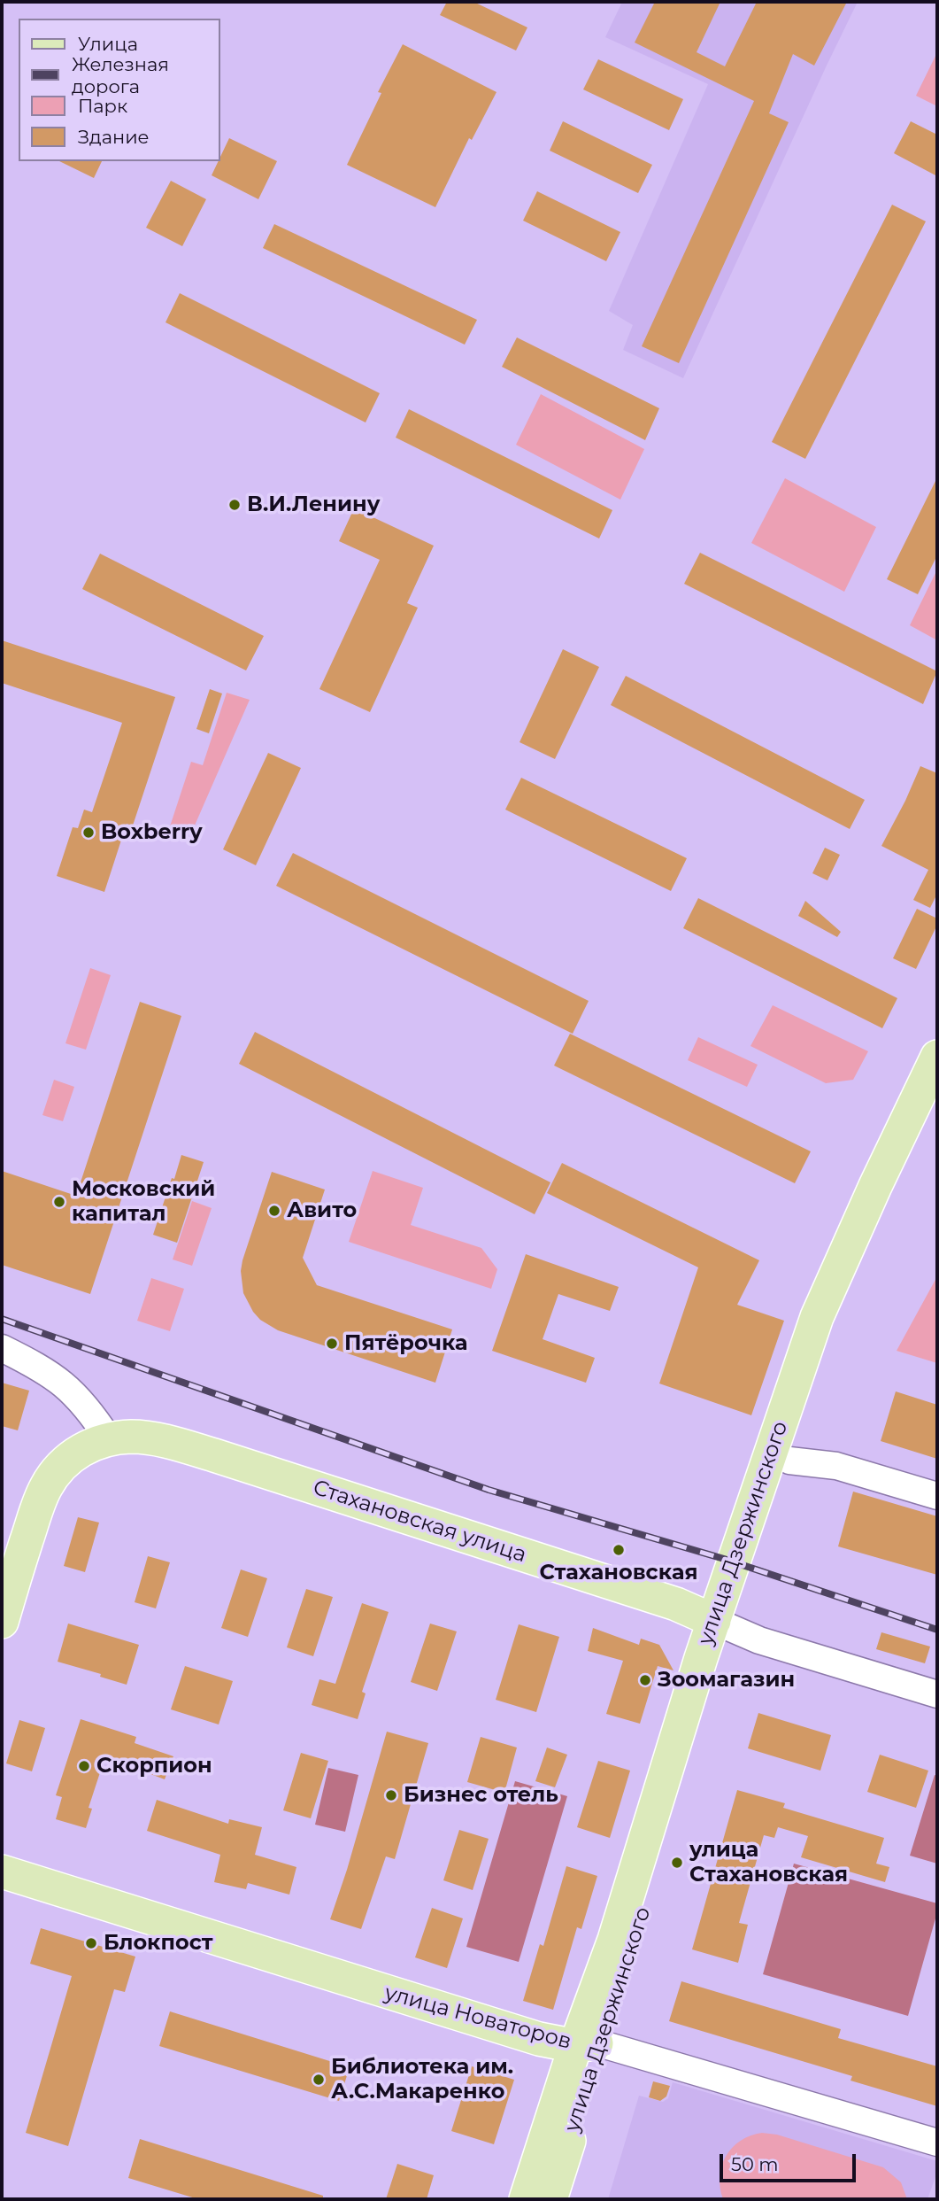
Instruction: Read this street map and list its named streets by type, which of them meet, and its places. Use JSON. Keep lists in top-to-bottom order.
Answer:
{
  "streets": {
    "main road": ["Стахановская улица", "улица Дзержинского", "улица Новаторов"]
  },
  "crossings": [
    ["Стахановская улица", "улица Дзержинского"],
    ["улица Дзержинского", "улица Новаторов"]
  ],
  "places": [
    "В.И.Ленину",
    "Boxberry",
    "Московский капитал",
    "Авито",
    "Пятёрочка",
    "Стахановская",
    "Зоомагазин",
    "Скорпион",
    "Бизнес отель",
    "улица Стахановская",
    "Блокпост",
    "Библиотека им. А.С.Макаренко"
  ],
  "legend": [
    "Улица",
    "Железная дорога",
    "Парк",
    "Здание"
  ],
  "scale_bar": "50 m"
}
